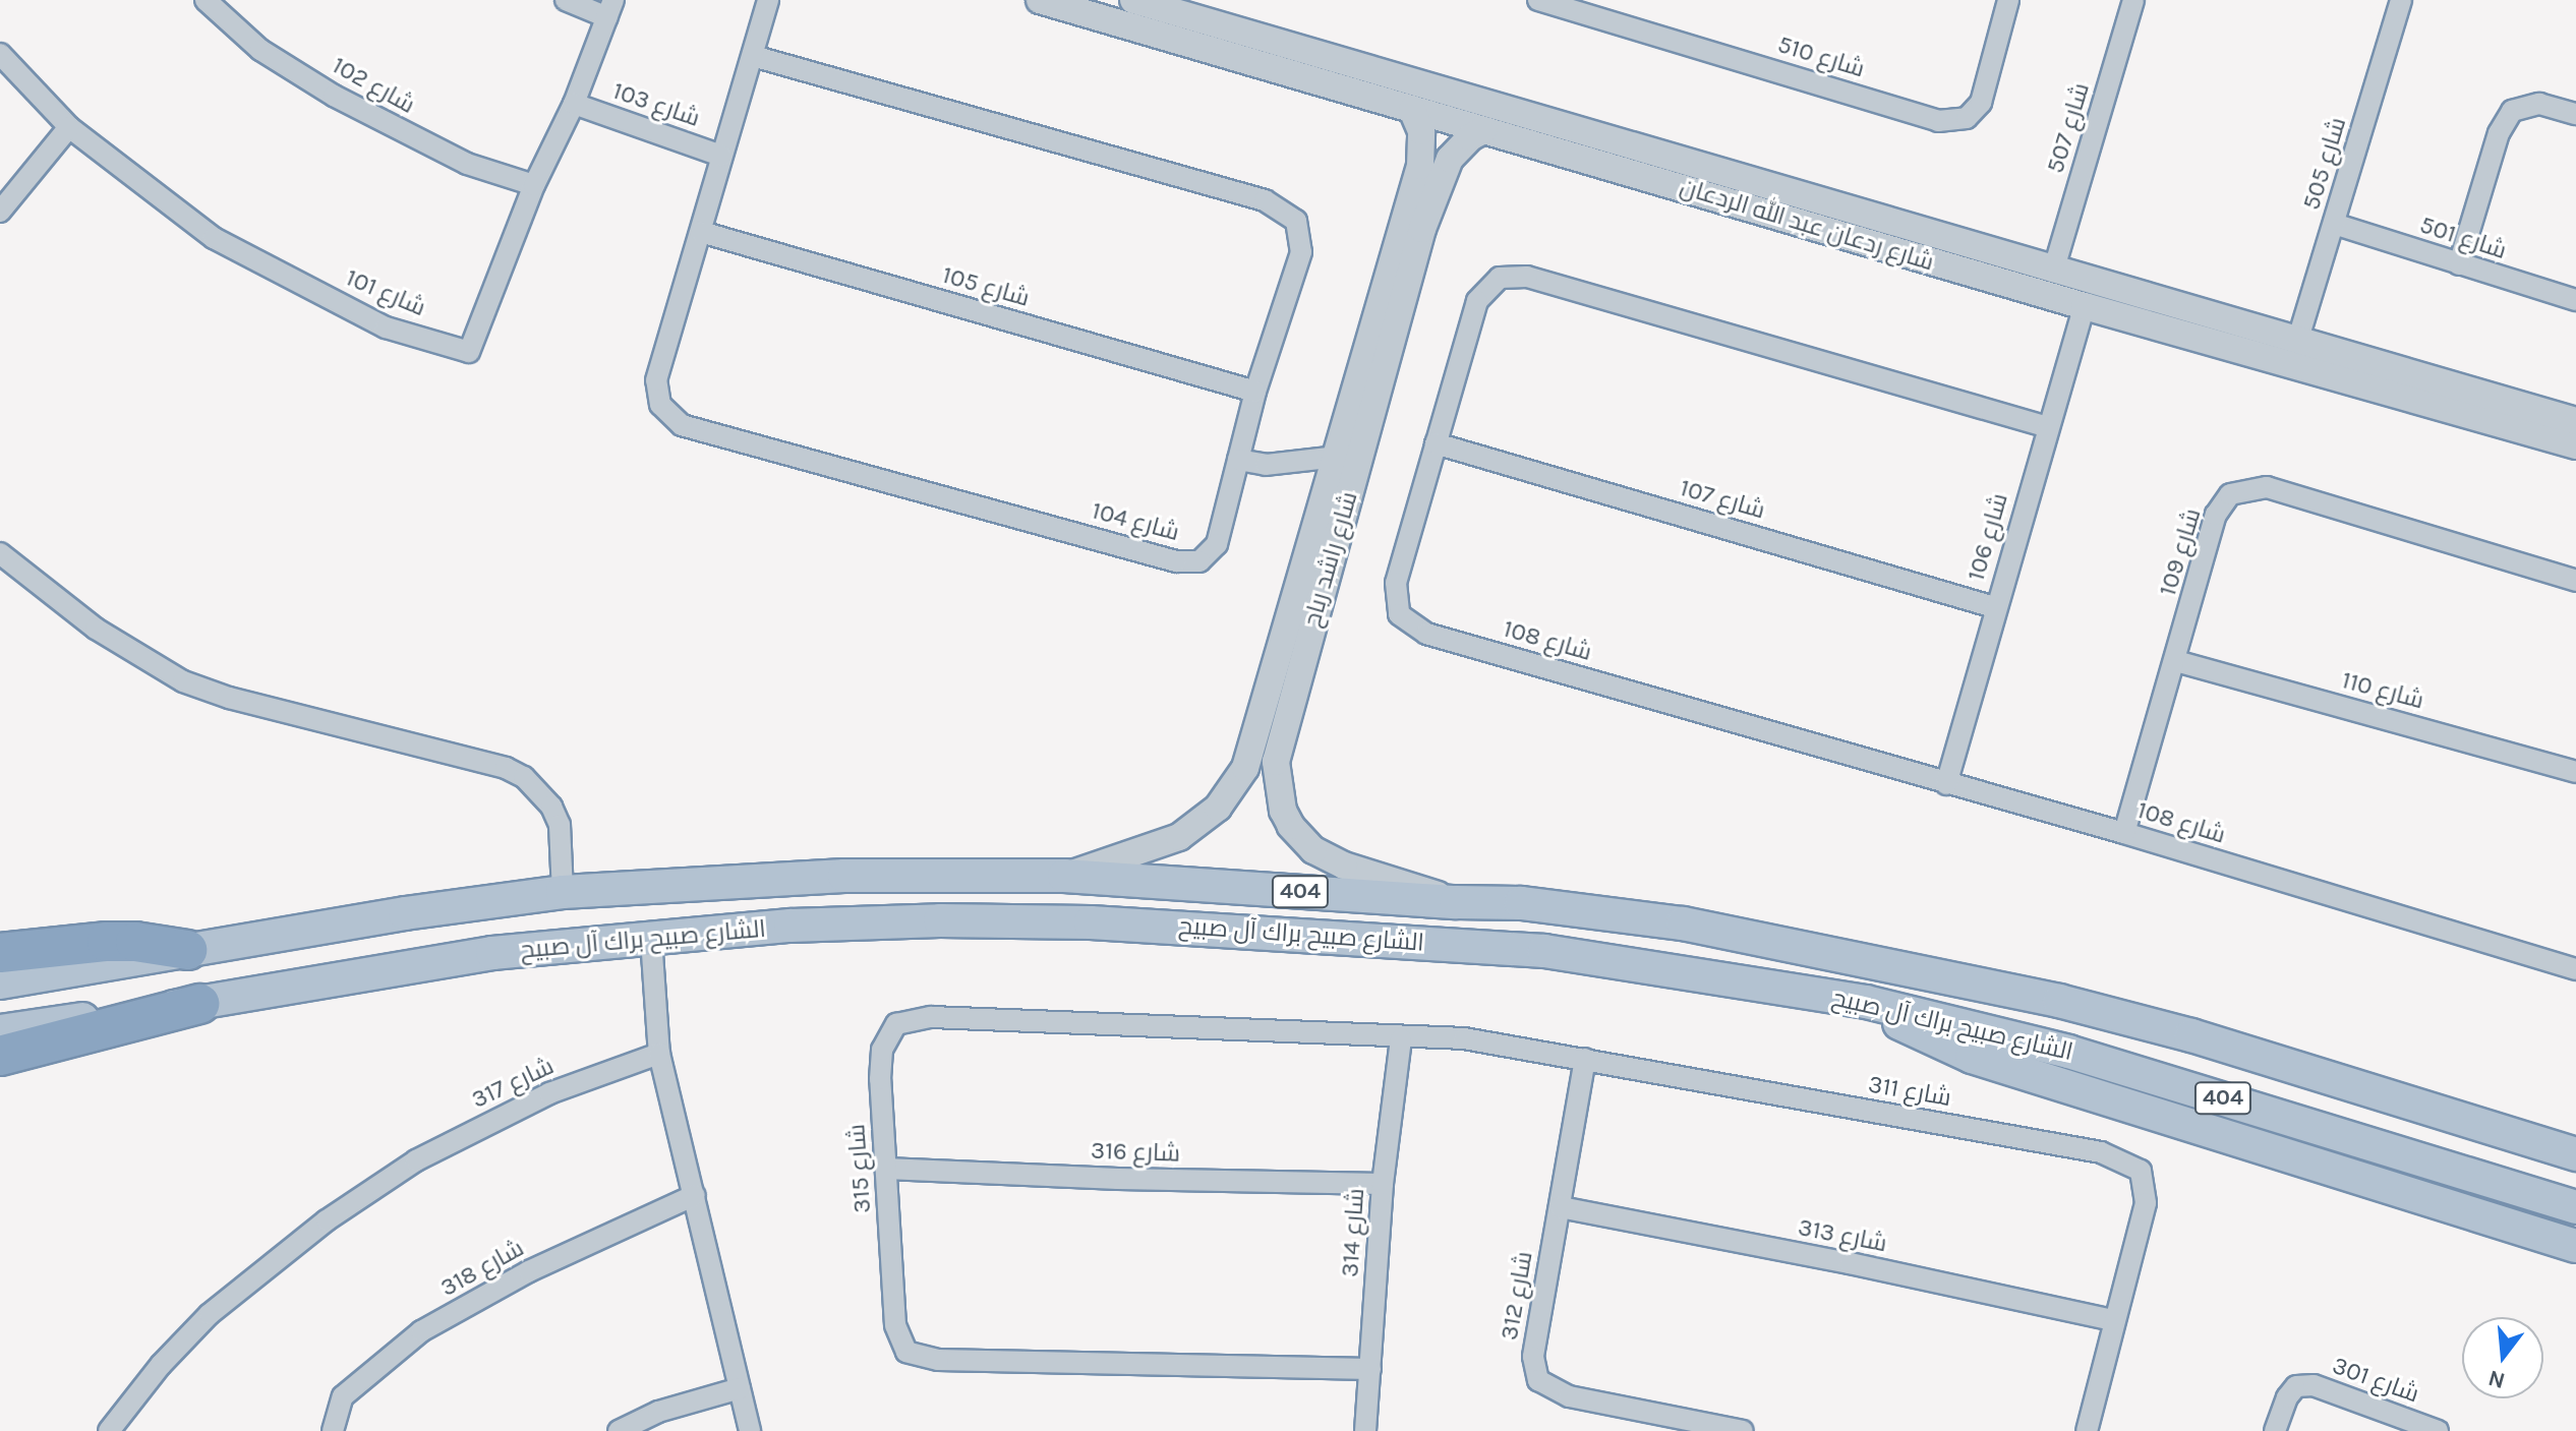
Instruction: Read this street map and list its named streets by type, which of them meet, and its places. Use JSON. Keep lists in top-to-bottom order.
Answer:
{
  "streets": {
    "main road": ["404", "الشارع صبيح براك آل صبيح"],
    "street": [
      "شارع 510",
      "شارع 102",
      "شارع 103",
      "شارع 507",
      "شارع 505",
      "شارع ردعان عبد الله الردعان",
      "شارع 501",
      "شارع 105",
      "شارع 101",
      "شارع 107",
      "شارع 104",
      "شارع 106",
      "شارع 109",
      "شارع راشد رباح",
      "شارع 108",
      "شارع 110",
      "شارع 317",
      "شارع 311",
      "شارع 316",
      "شارع 315",
      "شارع 314",
      "شارع 313",
      "شارع 318",
      "شارع 312",
      "شارع 301"
    ]
  },
  "crossings": [
    ["شارع 102", "شارع 101"],
    ["شارع 103", "شارع 101"],
    ["شارع 103", "شارع 104"],
    ["شارع 507", "شارع ردعان عبد الله الردعان"],
    ["شارع 505", "شارع ردعان عبد الله الردعان"],
    ["شارع 505", "شارع 501"],
    ["شارع ردعان عبد الله الردعان", "شارع 106"],
    ["شارع ردعان عبد الله الردعان", "شارع راشد رباح"],
    ["شارع 105", "شارع 104"],
    ["شارع 107", "شارع 106"],
    ["شارع 107", "شارع 108"],
    ["شارع 106", "شارع 108"],
    ["شارع 109", "شارع 108"],
    ["شارع 109", "شارع 110"],
    ["شارع راشد رباح", "الشارع صبيح براك آل صبيح"],
    ["شارع 311", "شارع 315"],
    ["شارع 311", "شارع 314"],
    ["شارع 311", "شارع 313"],
    ["شارع 311", "شارع 312"],
    ["شارع 316", "شارع 315"],
    ["شارع 316", "شارع 314"],
    ["شارع 315", "شارع 314"],
    ["شارع 313", "شارع 312"]
  ],
  "north": "bottom"
}
